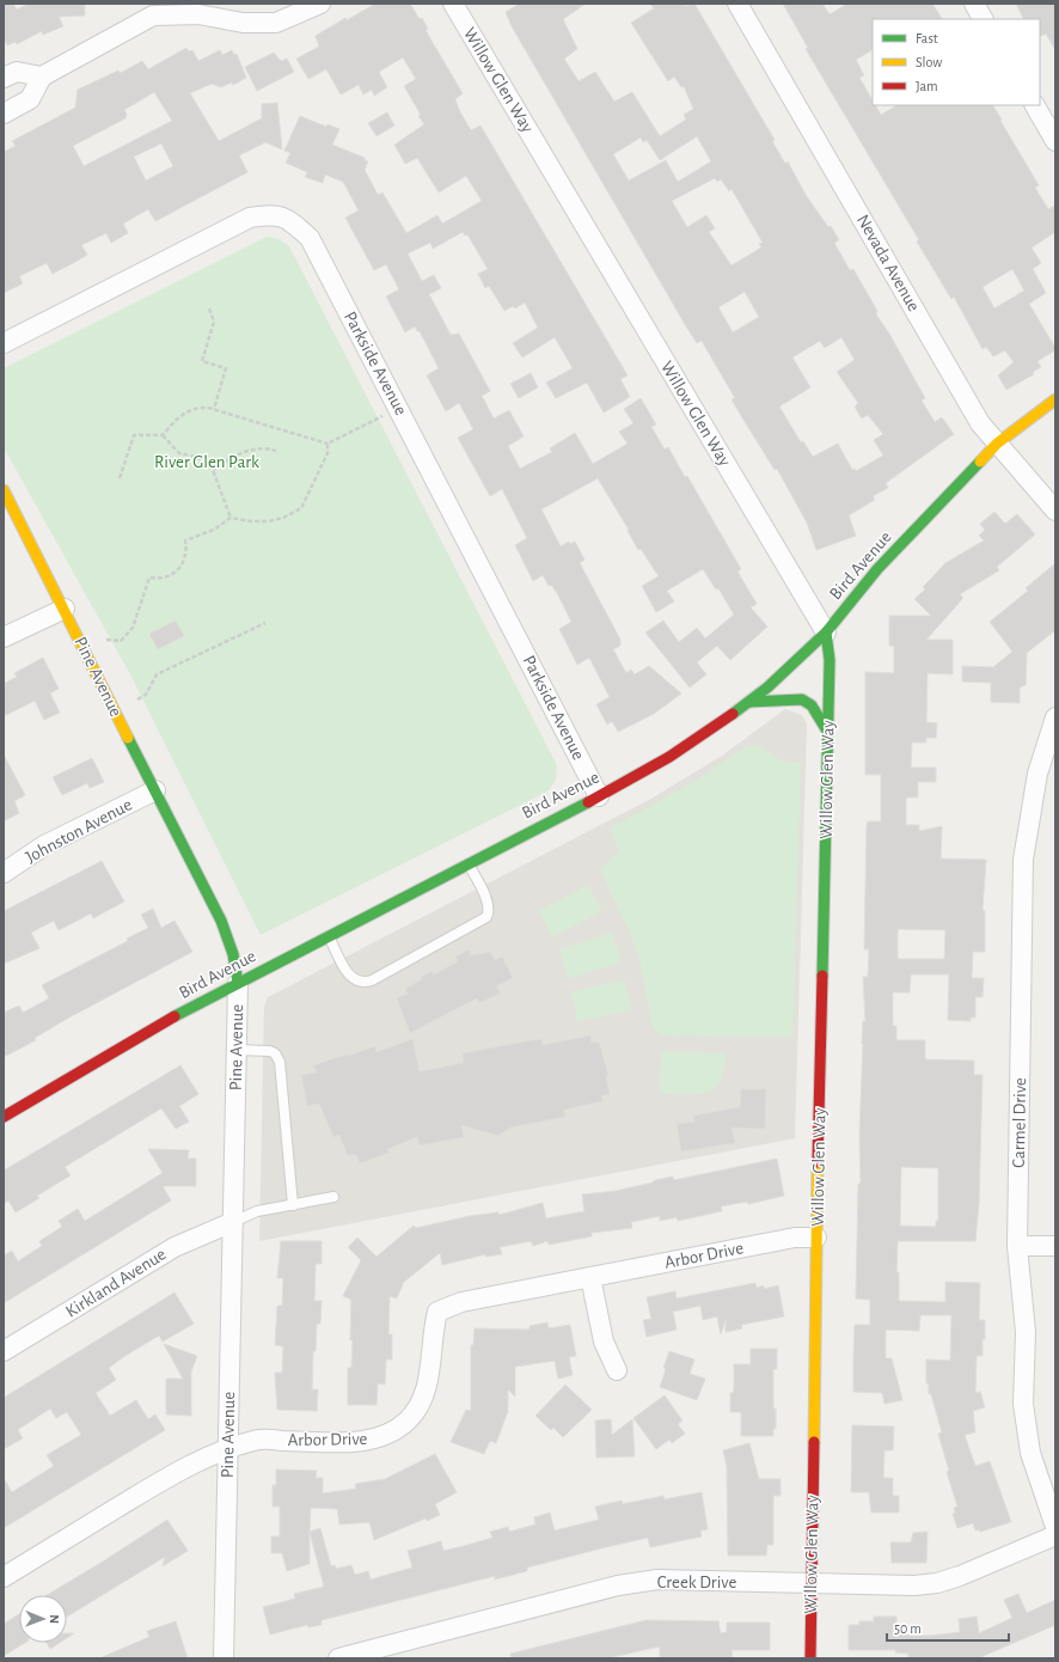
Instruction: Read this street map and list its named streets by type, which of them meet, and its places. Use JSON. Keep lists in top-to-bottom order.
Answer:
{
  "streets": {
    "street": [
      "Willow Glen Way",
      "Nevada Avenue",
      "Parkside Avenue",
      "Bird Avenue",
      "Pine Avenue",
      "Johnston Avenue",
      "Carmel Drive",
      "Arbor Drive",
      "Kirkland Avenue",
      "Creek Drive"
    ]
  },
  "crossings": [
    ["Willow Glen Way", "Bird Avenue"],
    ["Willow Glen Way", "Arbor Drive"],
    ["Willow Glen Way", "Creek Drive"],
    ["Nevada Avenue", "Bird Avenue"],
    ["Parkside Avenue", "Bird Avenue"],
    ["Bird Avenue", "Pine Avenue"],
    ["Pine Avenue", "Johnston Avenue"],
    ["Pine Avenue", "Arbor Drive"],
    ["Pine Avenue", "Kirkland Avenue"]
  ],
  "parks": ["River Glen Park"],
  "legend": ["Fast", "Slow", "Jam"],
  "scale_bar": "50 m",
  "north": "right"
}
